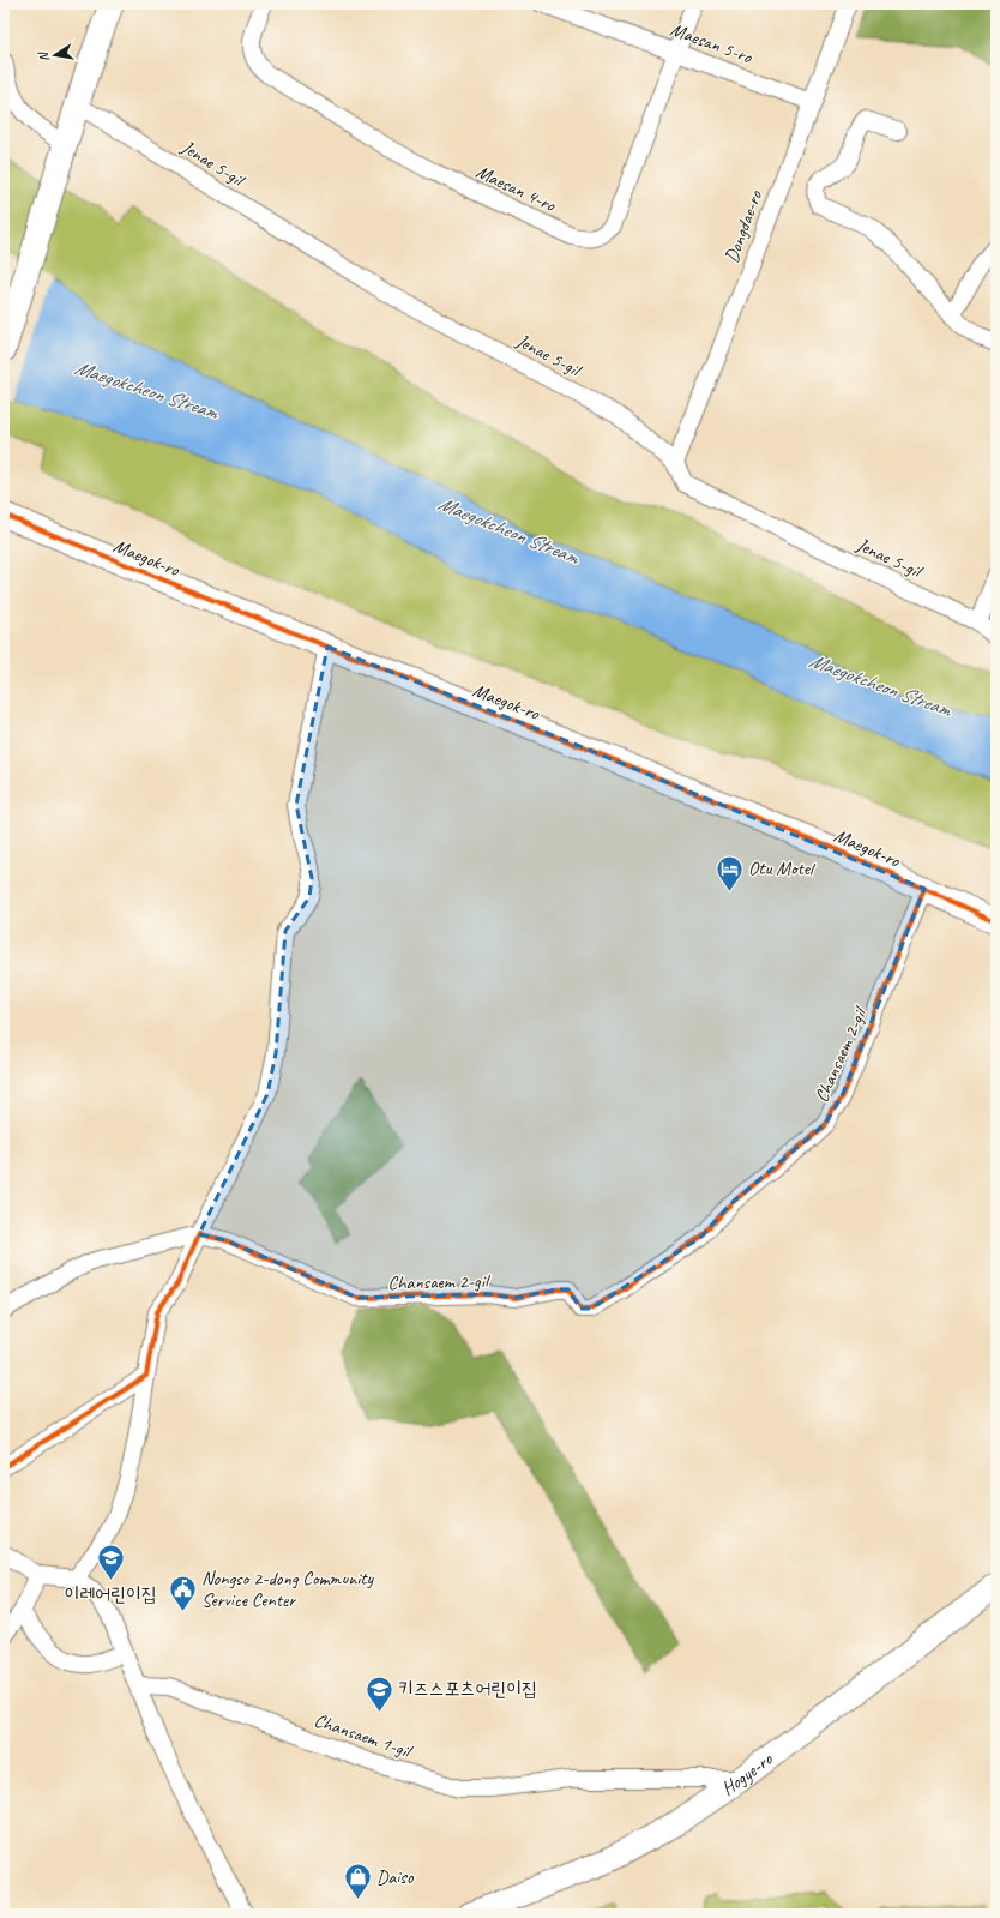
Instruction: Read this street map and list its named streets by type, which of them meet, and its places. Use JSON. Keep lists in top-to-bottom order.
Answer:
{
  "streets": {
    "street": [
      "Maesan 5-ro",
      "Jenae 5-gil",
      "Maesan 4-ro",
      "Dongdae-ro",
      "Maegok-ro",
      "Chansaem 2-gil",
      "Chansaem 1-gil",
      "Hogye-ro"
    ]
  },
  "crossings": [
    ["Maesan 5-ro", "Maesan 4-ro"],
    ["Maesan 5-ro", "Dongdae-ro"],
    ["Jenae 5-gil", "Dongdae-ro"],
    ["Maegok-ro", "Chansaem 2-gil"],
    ["Chansaem 1-gil", "Hogye-ro"]
  ],
  "water": ["Maegokcheon Stream"],
  "places": {
    "hotel": ["Otu Motel"],
    "school or university": ["이레어린이집", "키즈스포츠어린이집"],
    "public building": ["Nongso 2-dong Community Service Center"],
    "shop": ["Daiso"]
  },
  "north": "left"
}
